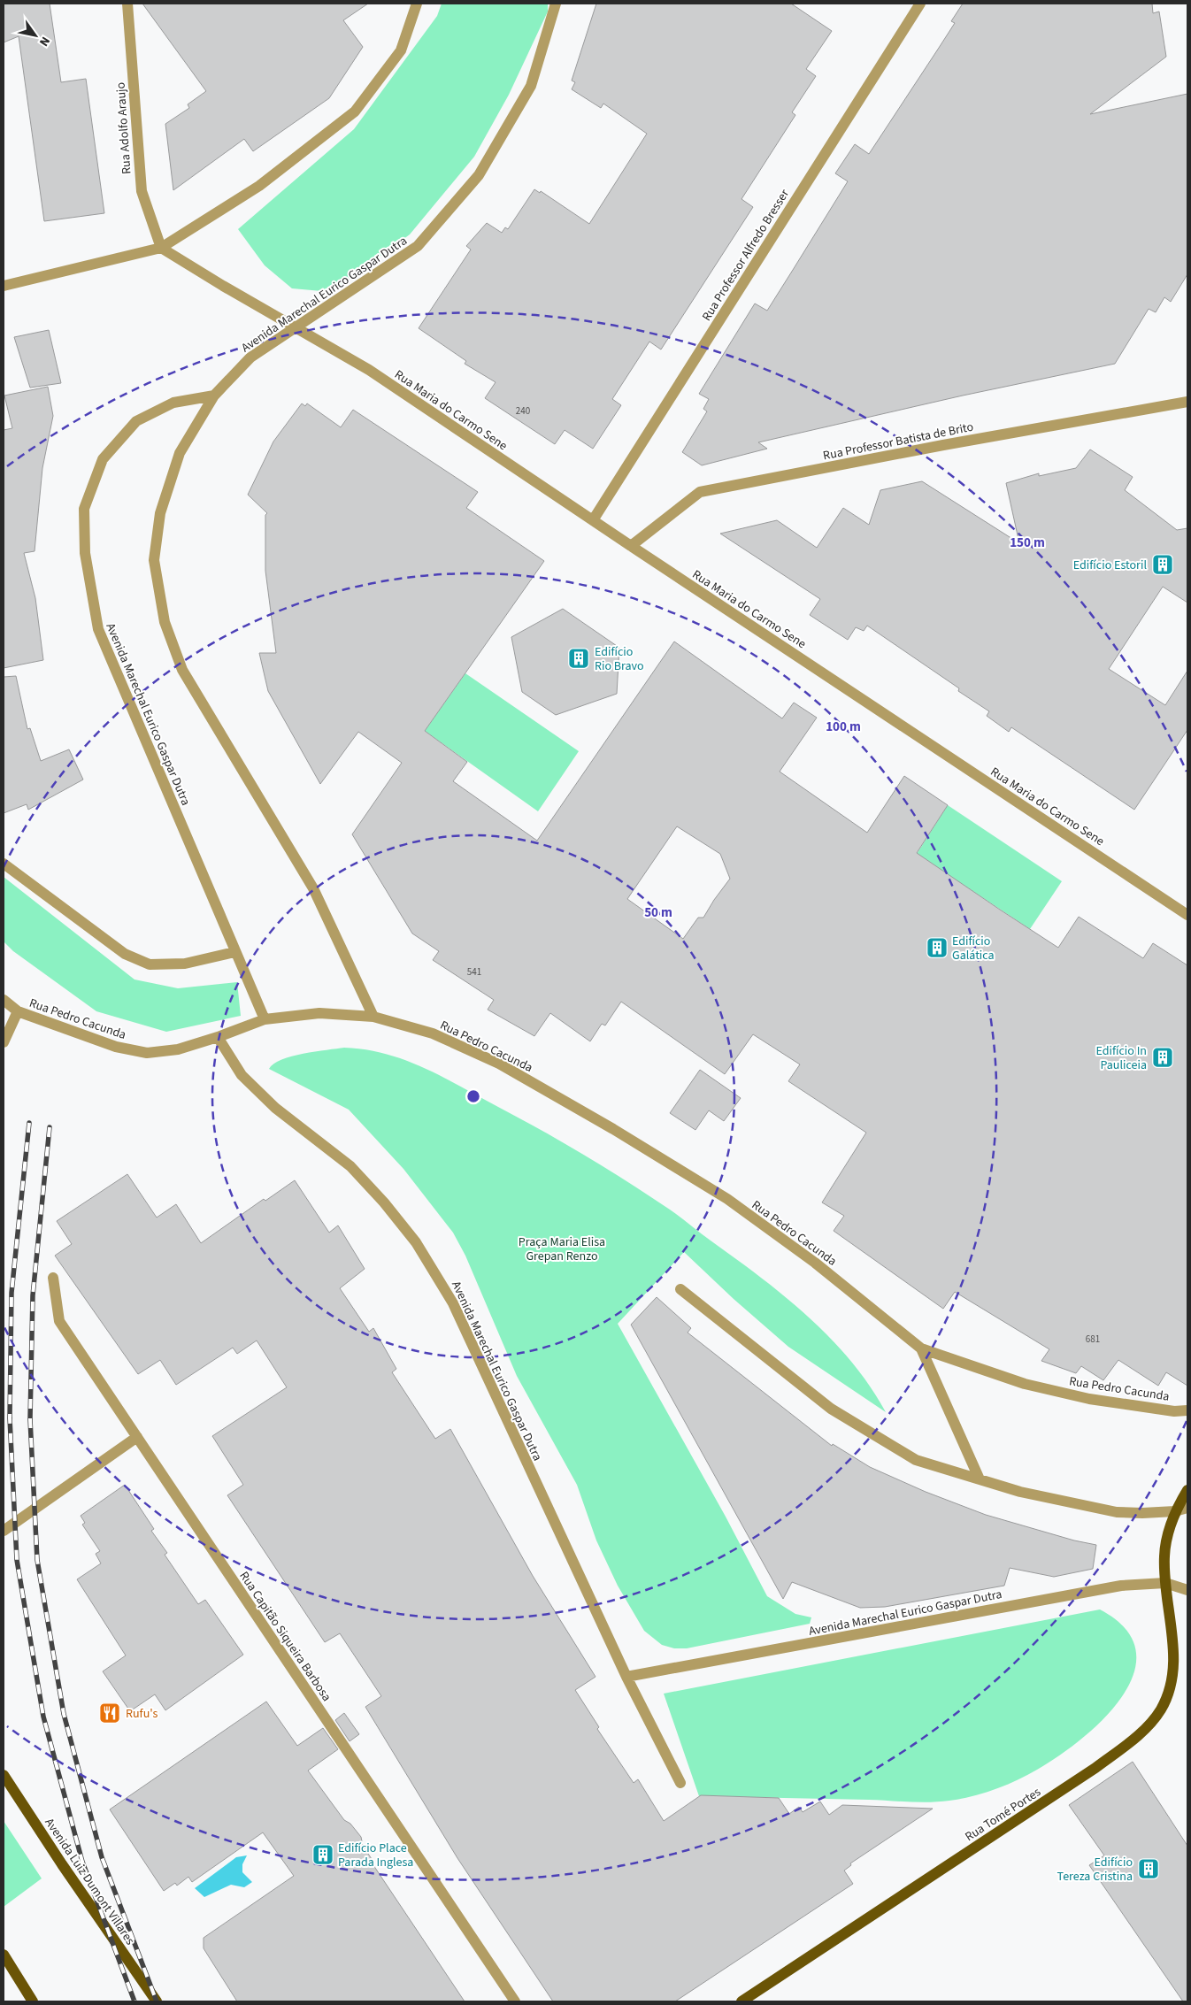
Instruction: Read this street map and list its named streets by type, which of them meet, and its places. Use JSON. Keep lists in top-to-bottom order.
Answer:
{
  "streets": {
    "main road": ["Rua Tomé Portes", "Avenida Luiz Dumont Villares"],
    "street": [
      "Rua Adolfo Araujo",
      "Rua Professor Alfredo Bresser",
      "Avenida Marechal Eurico Gaspar Dutra",
      "Rua Maria do Carmo Sene",
      "Rua Professor Batista de Brito",
      "Rua Pedro Cacunda",
      "Rua Capitão Siqueira Barbosa"
    ]
  },
  "crossings": [
    ["Rua Adolfo Araujo", "Rua Maria do Carmo Sene"],
    ["Rua Professor Alfredo Bresser", "Rua Maria do Carmo Sene"],
    ["Avenida Marechal Eurico Gaspar Dutra", "Rua Maria do Carmo Sene"],
    ["Avenida Marechal Eurico Gaspar Dutra", "Rua Pedro Cacunda"],
    ["Avenida Marechal Eurico Gaspar Dutra", "Rua Tomé Portes"],
    ["Rua Maria do Carmo Sene", "Rua Professor Batista de Brito"]
  ],
  "parks": ["Praça Maria Elisa Grepan Renzo"],
  "places": {
    "building": [
      "Edifício Estoril",
      "Edifício Rio Bravo",
      "Edifício Galática",
      "Edifício In Pauliceia",
      "Edifício Place Parada Inglesa",
      "Edifício Tereza Cristina"
    ],
    "restaurant": ["Rufu's"]
  },
  "house_numbers": ["240", "541", "681"],
  "north": "bottom right",
  "rings": ["150 m", "100 m", "50 m"]
}
